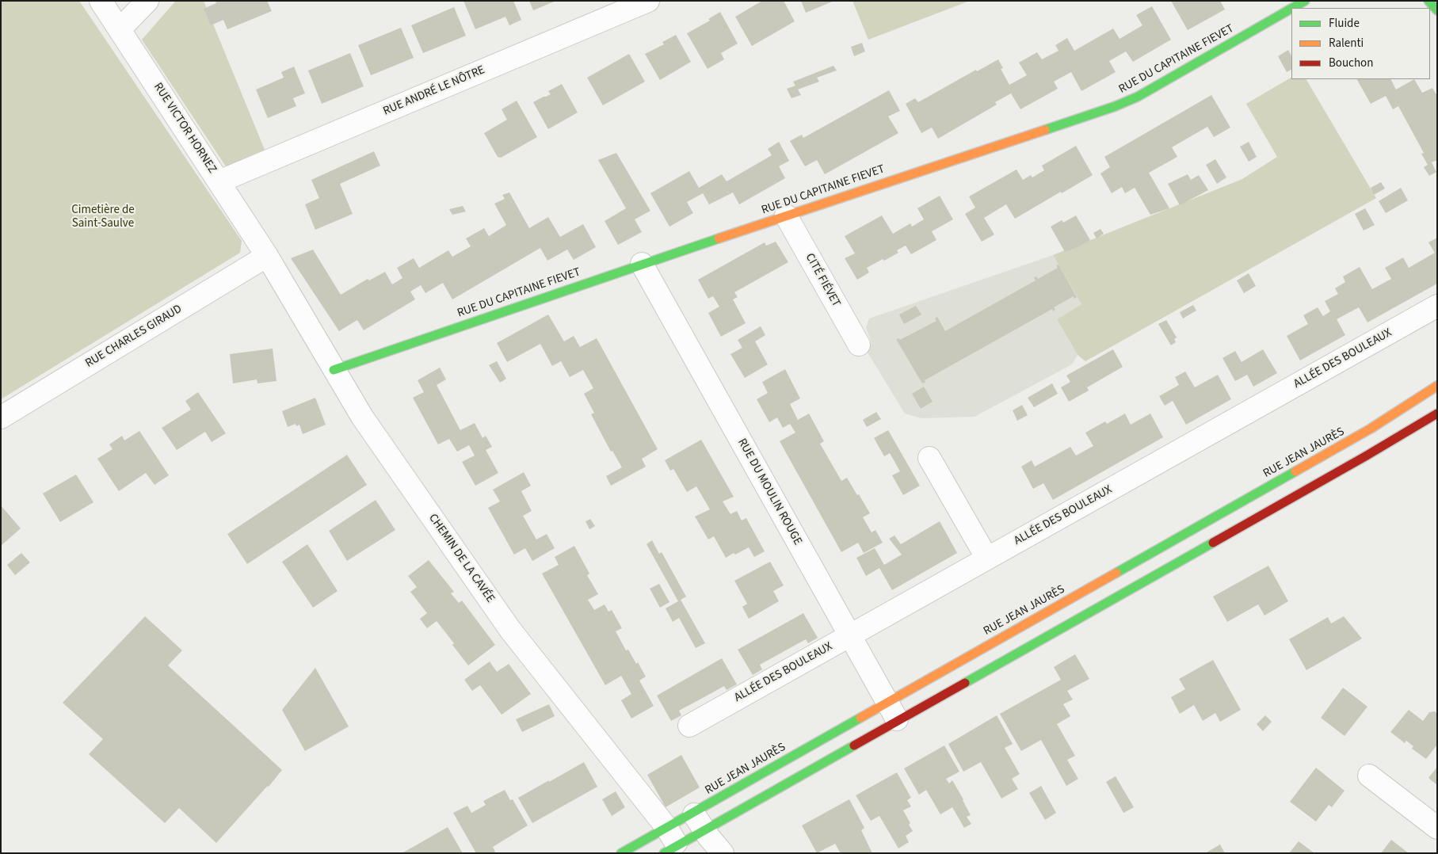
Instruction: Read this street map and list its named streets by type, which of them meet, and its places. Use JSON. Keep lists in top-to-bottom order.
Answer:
{
  "streets": {
    "main road": ["RUE DU CAPITAINE FIEVET", "RUE JEAN JAURÈS"],
    "street": [
      "RUE ANDRÉ LE NÔTRE",
      "RUE VICTOR HORNEZ",
      "CITÉ FIÉVET",
      "RUE CHARLES GIRAUD",
      "ALLÉE DES BOULEAUX",
      "RUE DU MOULIN ROUGE",
      "CHEMIN DE LA CAVÉE"
    ]
  },
  "crossings": [
    ["RUE DU CAPITAINE FIEVET", "CITÉ FIÉVET"],
    ["RUE DU CAPITAINE FIEVET", "RUE DU MOULIN ROUGE"],
    ["RUE DU CAPITAINE FIEVET", "CHEMIN DE LA CAVÉE"],
    ["RUE ANDRÉ LE NÔTRE", "RUE VICTOR HORNEZ"],
    ["RUE VICTOR HORNEZ", "RUE CHARLES GIRAUD"],
    ["RUE VICTOR HORNEZ", "CHEMIN DE LA CAVÉE"],
    ["RUE CHARLES GIRAUD", "CHEMIN DE LA CAVÉE"],
    ["ALLÉE DES BOULEAUX", "RUE DU MOULIN ROUGE"],
    ["RUE JEAN JAURÈS", "RUE DU MOULIN ROUGE"],
    ["RUE JEAN JAURÈS", "CHEMIN DE LA CAVÉE"]
  ],
  "parks": ["Cimetière de Saint-Saulve"],
  "legend": ["Fluide", "Ralenti", "Bouchon"]
}
